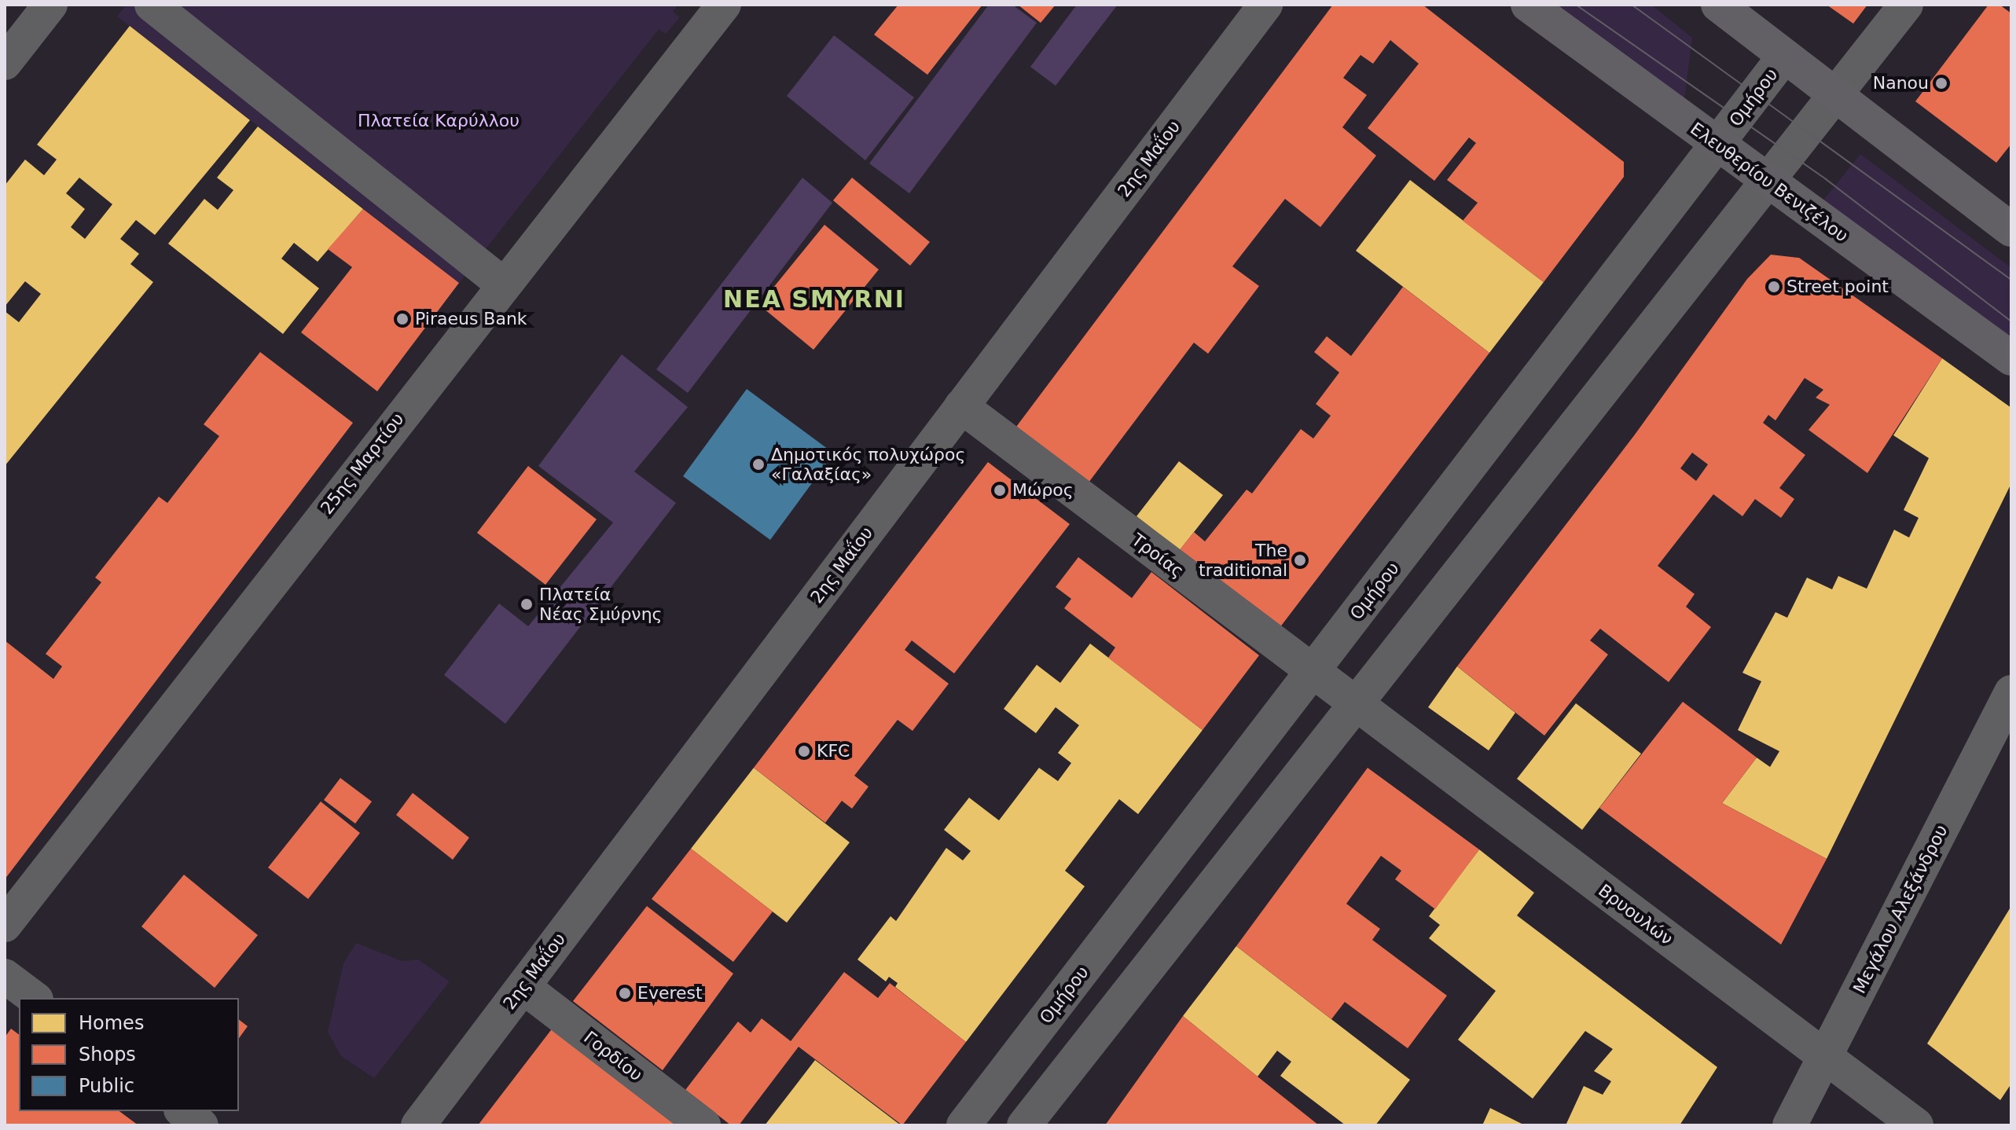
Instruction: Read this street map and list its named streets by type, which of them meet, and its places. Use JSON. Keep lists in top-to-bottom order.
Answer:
{
  "streets": {
    "main road": ["Ελευθερίου Βενιζέλου"],
    "street": [
      "Ομήρου",
      "2ης Μαΐου",
      "25ης Μαρτίου",
      "Τροίας",
      "Μεγάλου Αλεξάνδρου",
      "Βρυουλών",
      "Γορδίου"
    ]
  },
  "crossings": [
    ["Ομήρου", "Ελευθερίου Βενιζέλου"],
    ["Ομήρου", "Τροίας"],
    ["2ης Μαΐου", "Τροίας"],
    ["2ης Μαΐου", "Γορδίου"],
    ["Τροίας", "Βρυουλών"],
    ["Μεγάλου Αλεξάνδρου", "Βρυουλών"]
  ],
  "districts": ["NEA SMYRNI"],
  "parks": ["Πλατεία Καρύλλου"],
  "places": [
    "Nanou",
    "Street point",
    "Piraeus Bank",
    "Δημοτικός πολυχώρος «Γαλαξίας»",
    "Μώρος",
    "The traditional",
    "Πλατεία Νέας Σμύρνης",
    "KFC",
    "Everest"
  ],
  "legend": ["Homes", "Shops", "Public"]
}
